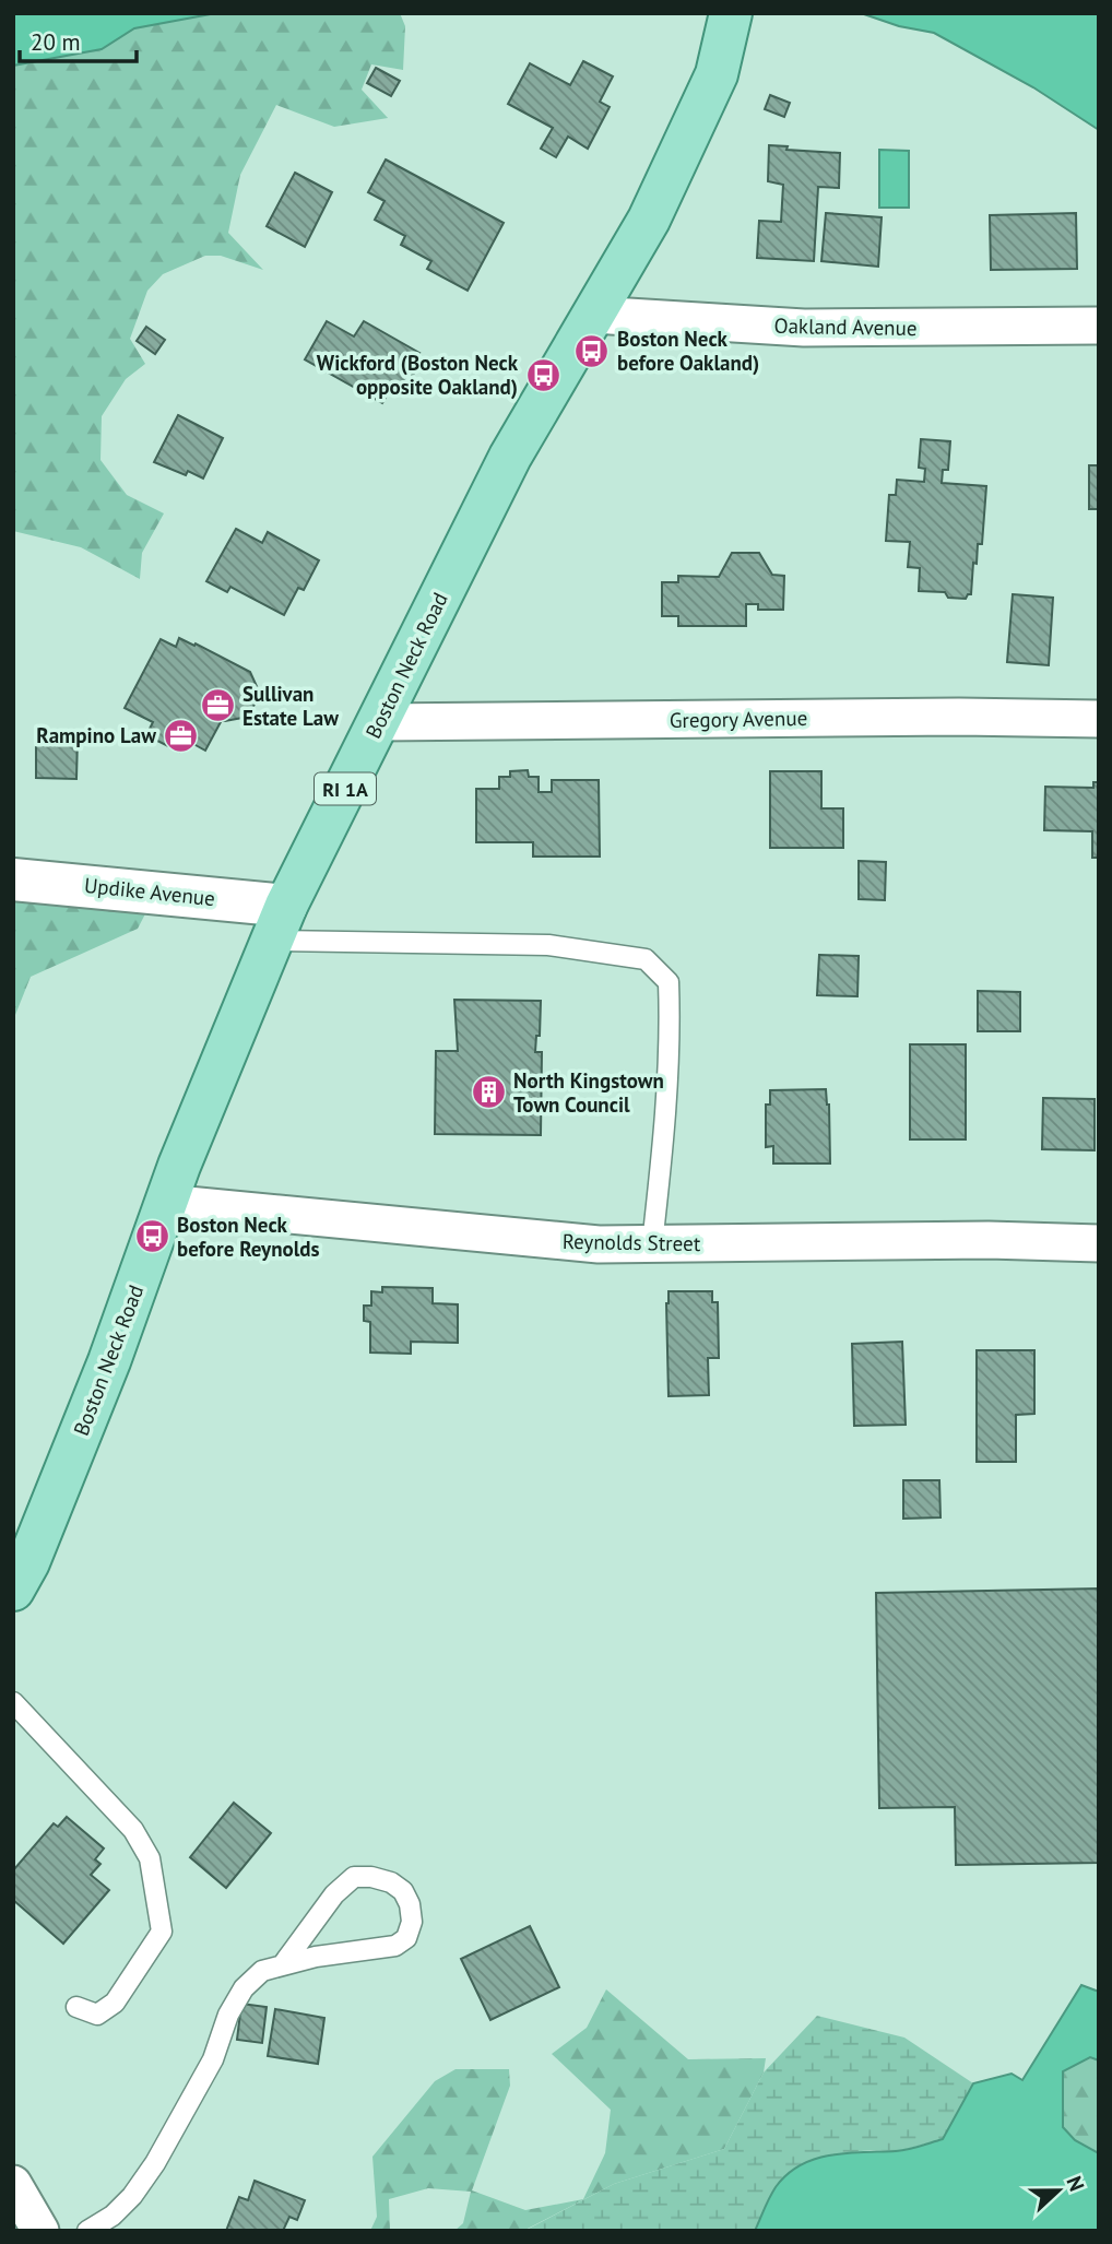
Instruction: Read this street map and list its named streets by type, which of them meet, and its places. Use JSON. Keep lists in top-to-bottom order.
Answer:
{
  "streets": {
    "main road": ["Boston Neck Road", "RI 1A"],
    "street": [
      "Oakland Avenue",
      "Gregory Avenue",
      "Updike Avenue",
      "Reynolds Street"
    ]
  },
  "crossings": [
    ["Oakland Avenue", "Boston Neck Road"],
    ["Boston Neck Road", "Gregory Avenue"],
    ["Boston Neck Road", "Updike Avenue"],
    ["Boston Neck Road", "Reynolds Street"]
  ],
  "places": {
    "bus stop": ["Boston Neck before Oakland)", "Wickford (Boston Neck opposite Oakland)", "Boston Neck before Reynolds"],
    "office": ["Sullivan Estate Law", "Rampino Law"],
    "building": ["North Kingstown Town Council"]
  },
  "scale_bar": "20 m",
  "north": "right"
}
